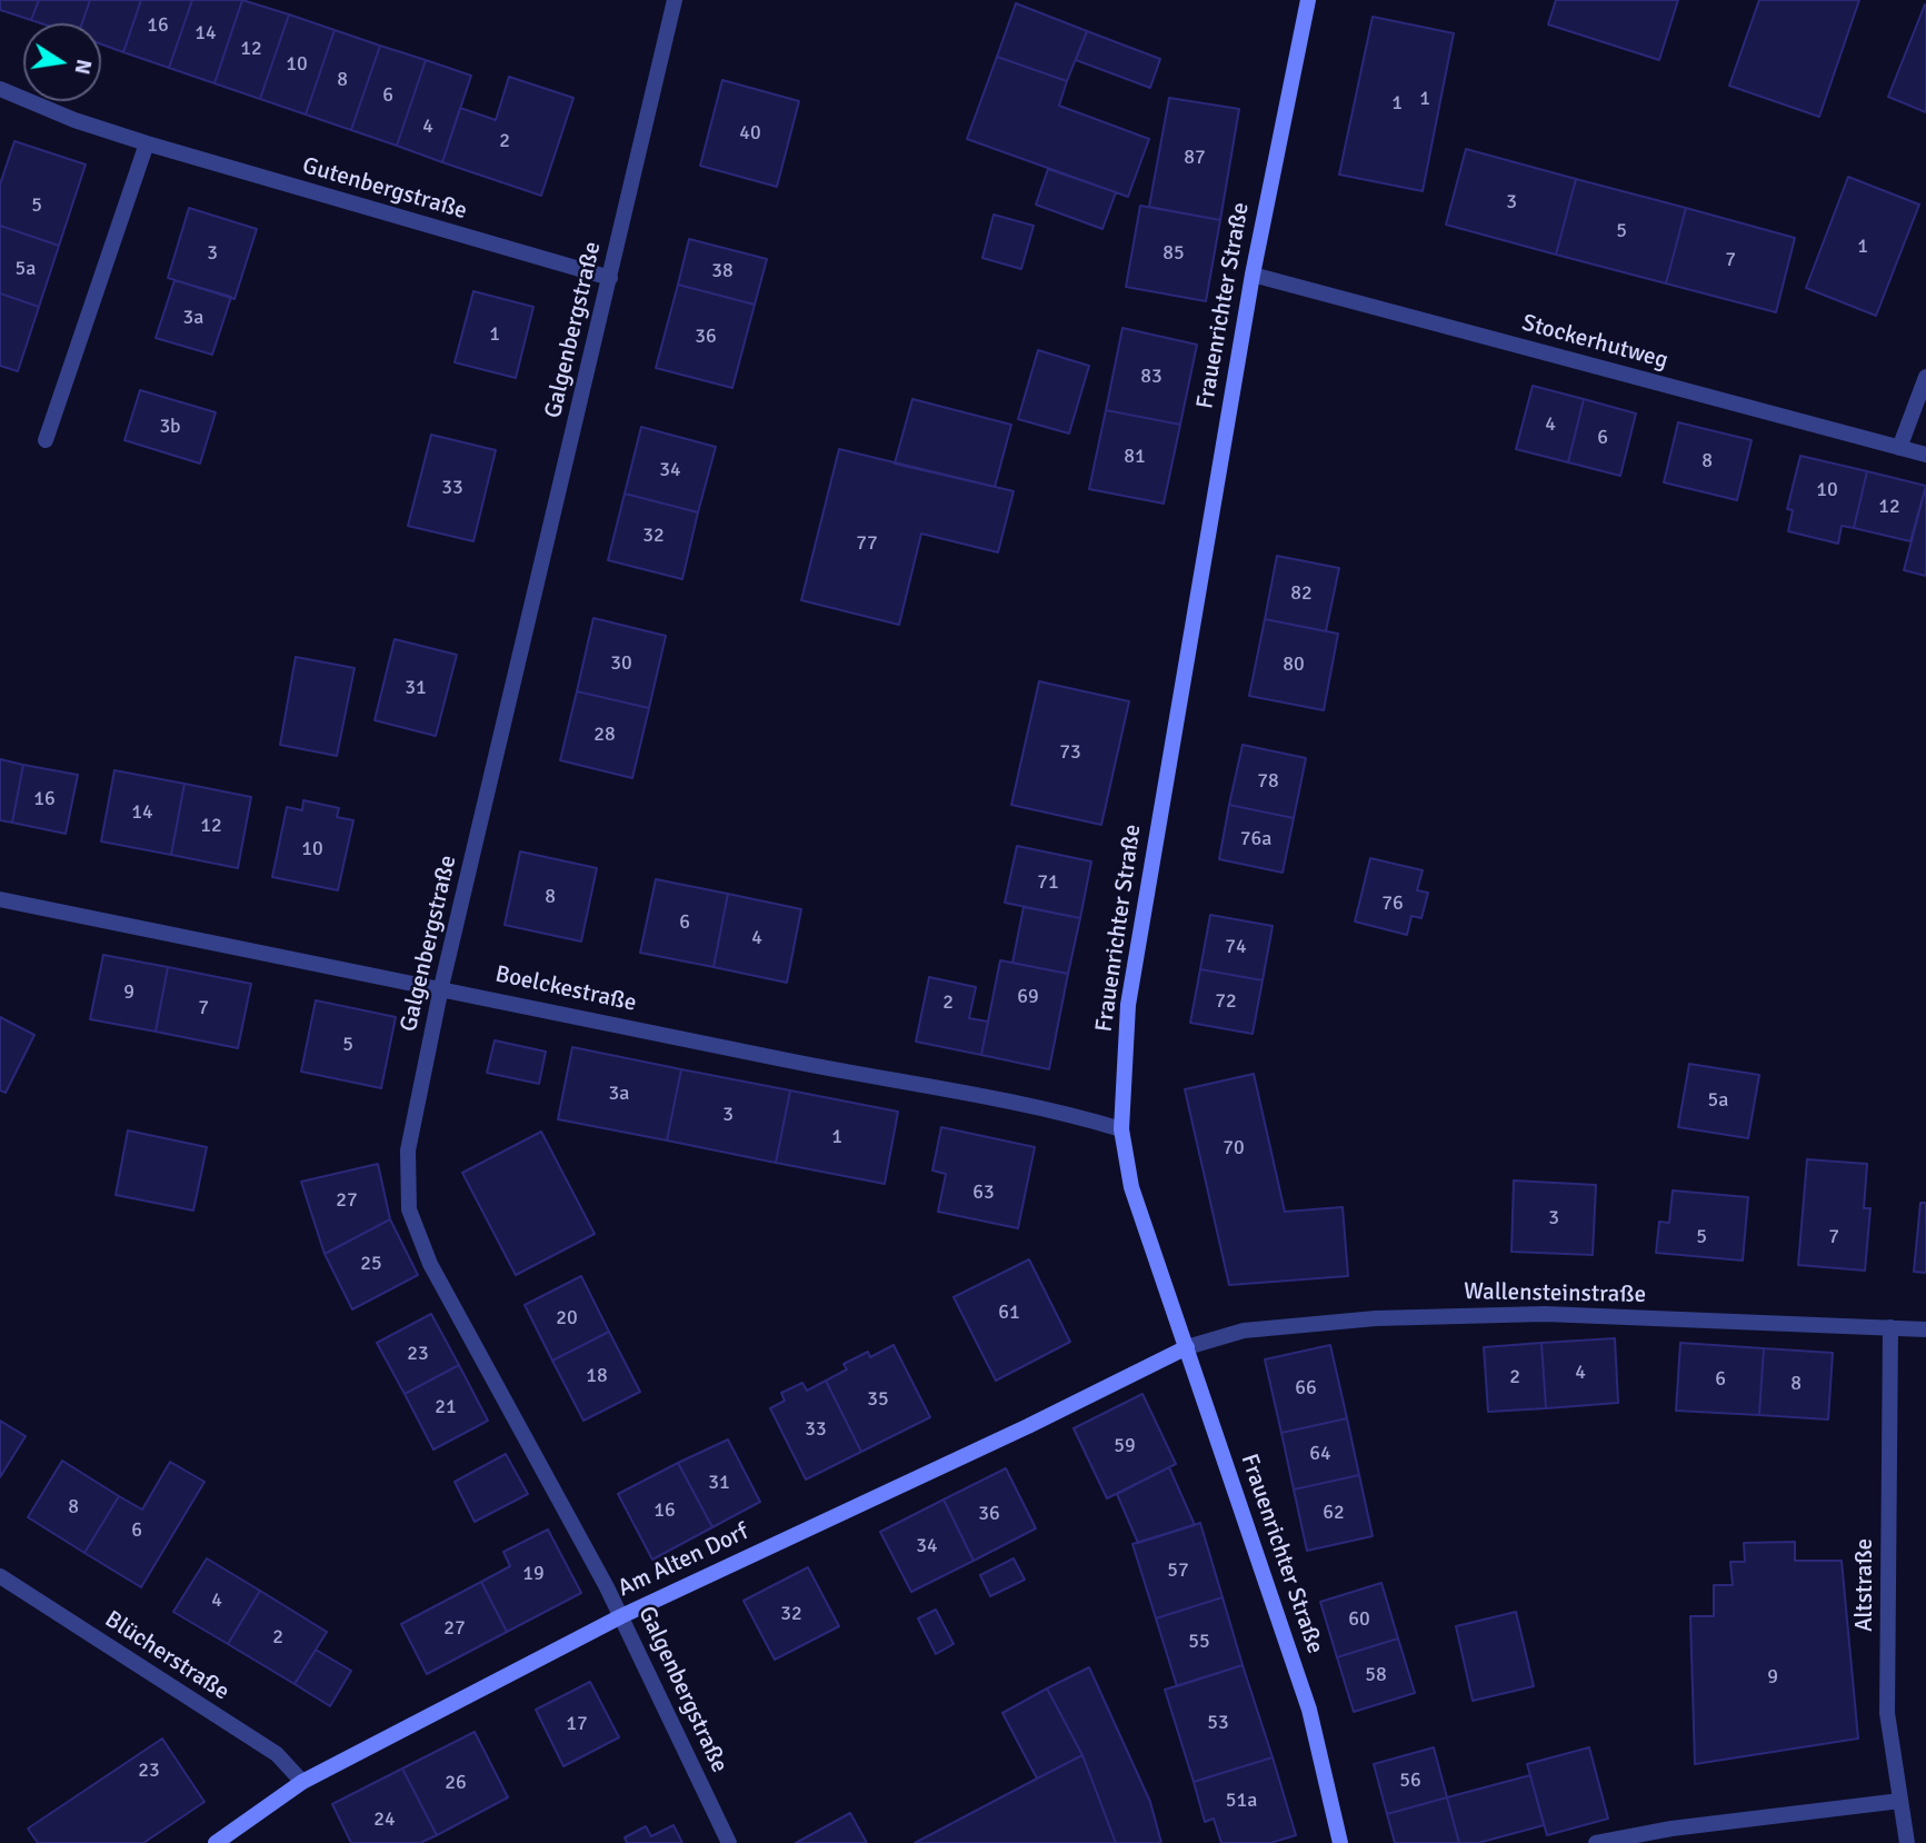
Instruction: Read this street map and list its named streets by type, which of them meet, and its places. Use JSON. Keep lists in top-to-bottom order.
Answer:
{
  "streets": {
    "main road": ["Frauenrichter Straße", "Am Alten Dorf"],
    "street": [
      "Gutenbergstraße",
      "Galgenbergstraße",
      "Stockerhutweg",
      "Boelckestraße",
      "Wallensteinstraße",
      "Altstraße",
      "Blücherstraße"
    ]
  },
  "crossings": [
    ["Gutenbergstraße", "Galgenbergstraße"],
    ["Frauenrichter Straße", "Stockerhutweg"],
    ["Frauenrichter Straße", "Boelckestraße"],
    ["Frauenrichter Straße", "Wallensteinstraße"],
    ["Frauenrichter Straße", "Am Alten Dorf"],
    ["Galgenbergstraße", "Boelckestraße"],
    ["Galgenbergstraße", "Am Alten Dorf"],
    ["Wallensteinstraße", "Am Alten Dorf"],
    ["Wallensteinstraße", "Altstraße"],
    ["Am Alten Dorf", "Blücherstraße"]
  ],
  "house_numbers": [
    "16",
    "14",
    "12",
    "10",
    "8",
    "6",
    "1",
    "1",
    "4",
    "40",
    "2",
    "87",
    "3",
    "5",
    "5",
    "1",
    "3",
    "85",
    "7",
    "5a",
    "38",
    "3a",
    "1",
    "36",
    "83",
    "4",
    "3b",
    "6",
    "81",
    "8",
    "34",
    "33",
    "10",
    "12",
    "32",
    "77",
    "82",
    "30",
    "80",
    "31",
    "28",
    "73",
    "78",
    "16",
    "14",
    "12",
    "76a",
    "10",
    "71",
    "8",
    "76",
    "6",
    "4",
    "74",
    "9",
    "69",
    "72",
    "2",
    "7",
    "5",
    "3a",
    "5a",
    "3",
    "1",
    "70",
    "63",
    "27",
    "3",
    "5",
    "7",
    "25",
    "61",
    "20",
    "23",
    "4",
    "18",
    "2",
    "6",
    "8",
    "66",
    "35",
    "21",
    "33",
    "59",
    "64",
    "31",
    "8",
    "16",
    "62",
    "36",
    "6",
    "34",
    "57",
    "19",
    "4",
    "32",
    "60",
    "27",
    "2",
    "55",
    "58",
    "9",
    "53",
    "17",
    "23",
    "56",
    "26",
    "51a",
    "24"
  ],
  "north": "right"
}
